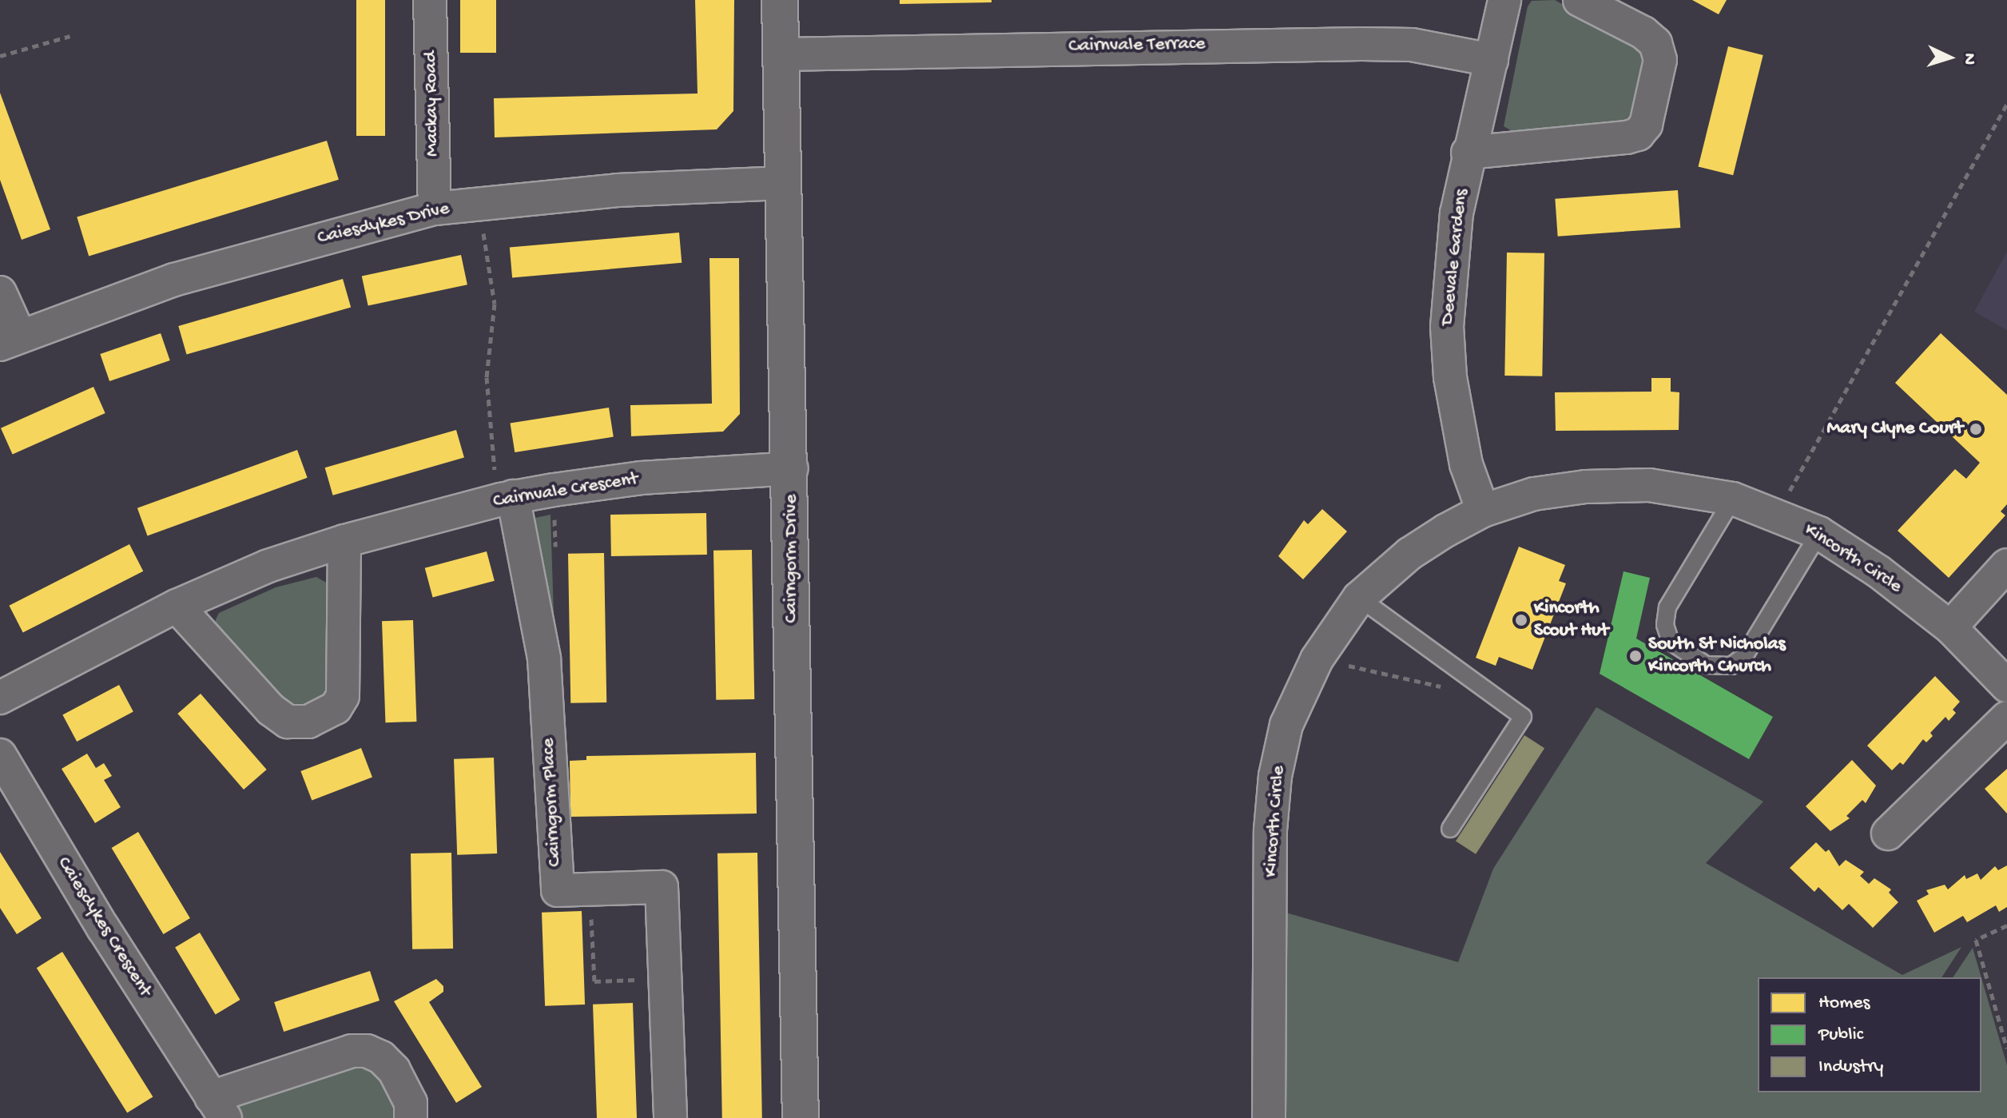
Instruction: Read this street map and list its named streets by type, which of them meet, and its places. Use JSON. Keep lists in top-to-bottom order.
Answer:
{
  "streets": {
    "street": [
      "Cairnvale Terrace",
      "Mackay Road",
      "Caiesdykes Drive",
      "Deevale Gardens",
      "Cairnvale Crescent",
      "Cairngorm Drive",
      "Kincorth Circle",
      "Cairngorm Place",
      "Caiesdykes Crescent"
    ]
  },
  "crossings": [
    ["Cairnvale Terrace", "Deevale Gardens"],
    ["Cairnvale Terrace", "Cairngorm Drive"],
    ["Mackay Road", "Caiesdykes Drive"],
    ["Caiesdykes Drive", "Cairngorm Drive"],
    ["Deevale Gardens", "Kincorth Circle"],
    ["Cairnvale Crescent", "Cairngorm Drive"],
    ["Cairnvale Crescent", "Cairngorm Place"]
  ],
  "places": ["Mary Clyne Court", "Kincorth Scout Hut", "South St Nicholas Kincorth Church"],
  "legend": ["Homes", "Public", "Industry"],
  "north": "right"
}
